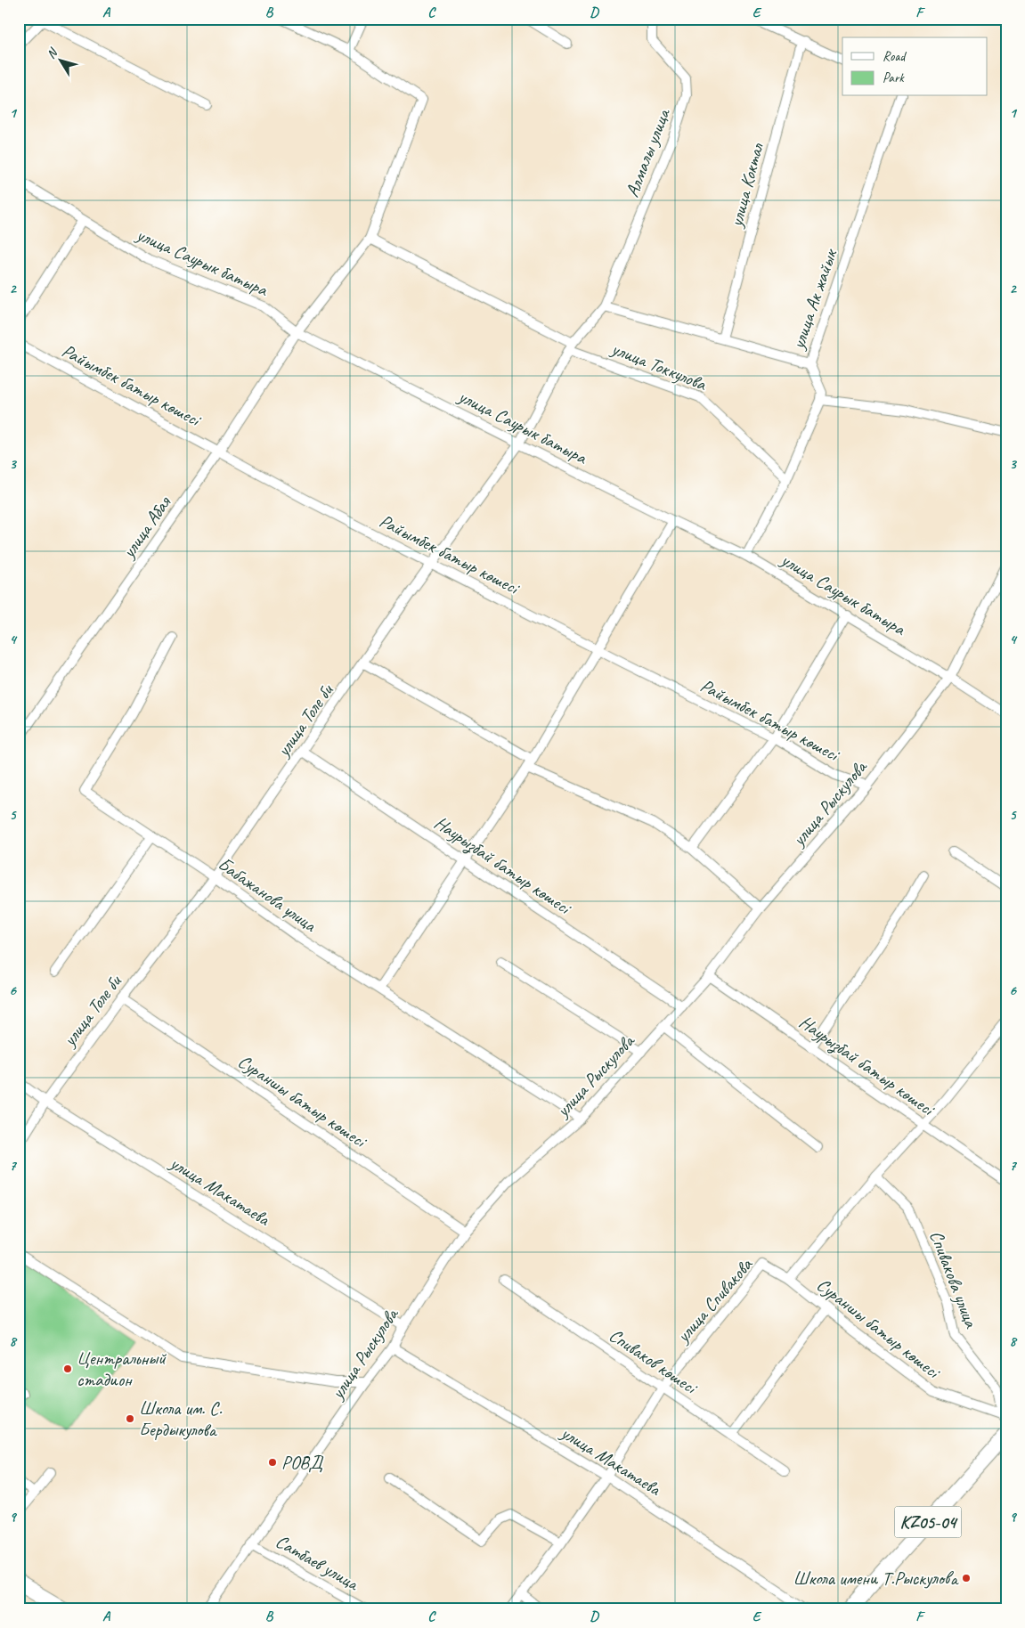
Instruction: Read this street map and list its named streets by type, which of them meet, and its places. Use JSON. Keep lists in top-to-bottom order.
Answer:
{
  "streets": {
    "main road": ["KZ05-04"],
    "street": [
      "Алмалы улица",
      "улица Коктал",
      "улица Саурык батыра",
      "улица Ак жайык",
      "улица Токкулова",
      "Райымбек батыр көшесі",
      "улица Абая",
      "улица Толе би",
      "улица Рыскулова",
      "Наурызбай батыр көшесі",
      "Бабажанова улица",
      "Сураншы батыр көшесі",
      "улица Макатаева",
      "Спивакова улица",
      "улица Спивакова",
      "Спиваков көшесі",
      "Сатбаев улица"
    ]
  },
  "crossings": [
    ["Алмалы улица", "улица Токкулова"],
    ["Алмалы улица", "улица Толе би"],
    ["улица Коктал", "улица Токкулова"],
    ["улица Саурык батыра", "улица Абая"],
    ["улица Саурык батыра", "улица Толе би"],
    ["улица Саурык батыра", "улица Рыскулова"],
    ["улица Ак жайык", "улица Токкулова"],
    ["улица Токкулова", "улица Абая"],
    ["улица Токкулова", "улица Толе би"],
    ["Райымбек батыр көшесі", "улица Абая"],
    ["Райымбек батыр көшесі", "улица Толе би"],
    ["Райымбек батыр көшесі", "улица Рыскулова"],
    ["улица Толе би", "Наурызбай батыр көшесі"],
    ["улица Толе би", "Бабажанова улица"],
    ["улица Толе би", "Сураншы батыр көшесі"],
    ["улица Толе би", "улица Макатаева"],
    ["улица Рыскулова", "Наурызбай батыр көшесі"],
    ["улица Рыскулова", "Бабажанова улица"],
    ["улица Рыскулова", "Сураншы батыр көшесі"],
    ["улица Рыскулова", "улица Макатаева"],
    ["улица Рыскулова", "Сатбаев улица"],
    ["Сураншы батыр көшесі", "Спивакова улица"],
    ["Сураншы батыр көшесі", "улица Спивакова"],
    ["улица Макатаева", "улица Спивакова"],
    ["улица Спивакова", "Спиваков көшесі"]
  ],
  "places": [
    "Центральный стадион",
    "Школа им. С. Бердыкулова",
    "РОВД",
    "Школа имени Т.Рыскулова"
  ],
  "legend": ["Road", "Park"],
  "north": "top left",
  "grid": {
    "columns": [
      "A",
      "B",
      "C",
      "D",
      "E",
      "F"
    ],
    "rows": [
      "1",
      "2",
      "3",
      "4",
      "5",
      "6",
      "7",
      "8",
      "9"
    ]
  }
}
